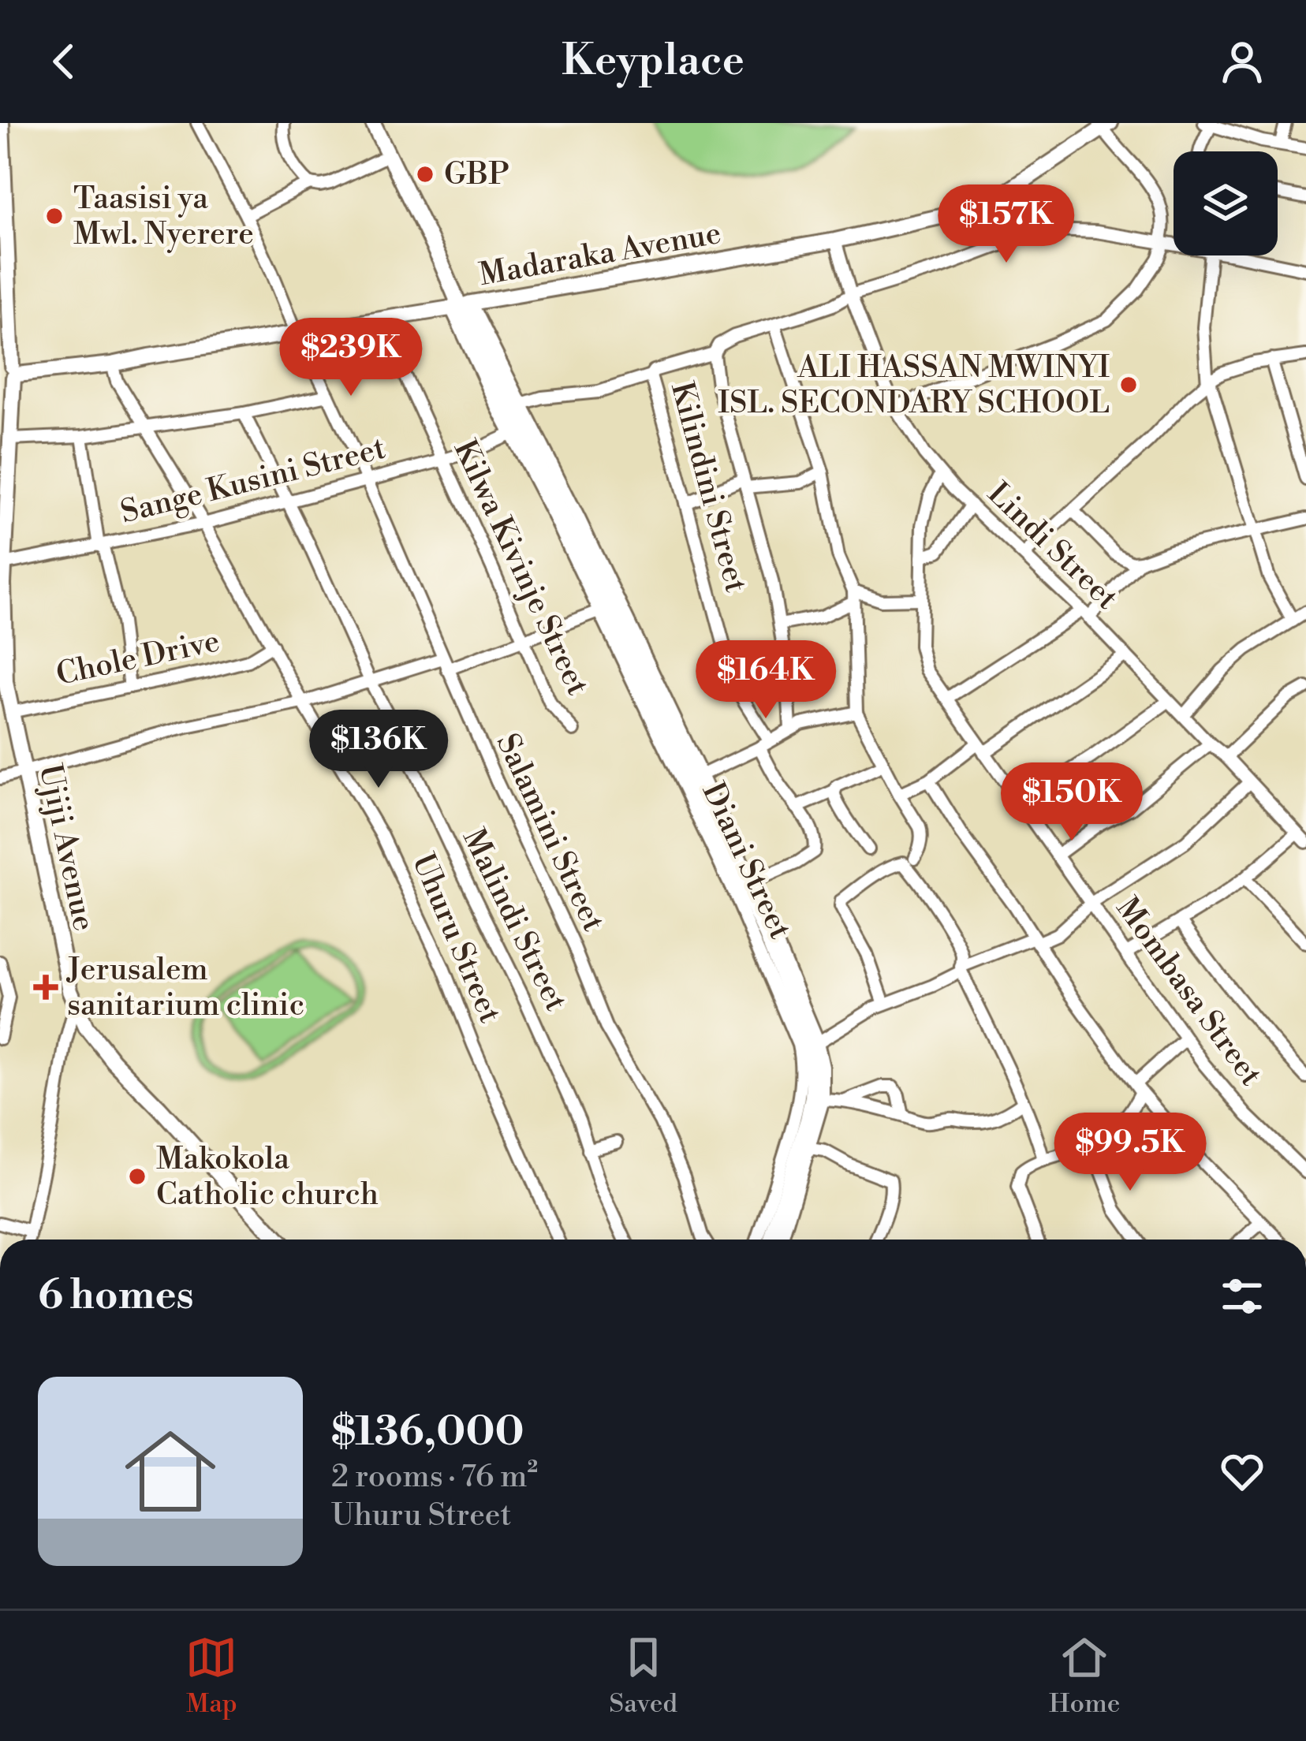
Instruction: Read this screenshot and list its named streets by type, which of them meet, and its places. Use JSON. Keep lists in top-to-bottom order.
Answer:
{
  "streets": {
    "main road": ["Madaraka Avenue", "Ujiji Avenue"],
    "street": [
      "Sange Kusini Street",
      "Kilindini Street",
      "Lindi Street",
      "Kilwa Kivinje Street",
      "Chole Drive",
      "Salamini Street",
      "Diani Street",
      "Malindi Street",
      "Uhuru Street",
      "Mombasa Street"
    ]
  },
  "crossings": [
    ["Madaraka Avenue", "Lindi Street"],
    ["Madaraka Avenue", "Kilwa Kivinje Street"],
    ["Madaraka Avenue", "Salamini Street"],
    ["Madaraka Avenue", "Ujiji Avenue"],
    ["Madaraka Avenue", "Diani Street"],
    ["Madaraka Avenue", "Uhuru Street"],
    ["Sange Kusini Street", "Kilwa Kivinje Street"],
    ["Sange Kusini Street", "Salamini Street"],
    ["Sange Kusini Street", "Ujiji Avenue"],
    ["Sange Kusini Street", "Diani Street"],
    ["Sange Kusini Street", "Malindi Street"],
    ["Sange Kusini Street", "Uhuru Street"],
    ["Kilindini Street", "Lindi Street"],
    ["Lindi Street", "Mombasa Street"],
    ["Chole Drive", "Ujiji Avenue"],
    ["Chole Drive", "Uhuru Street"]
  ],
  "places": {
    "other": [
      "GBP",
      "Taasisi ya Mwl. Nyerere",
      "ALI HASSAN MWINYI ISL. SECONDARY SCHOOL",
      "Makokola Catholic church"
    ],
    "health": ["Jerusalem sanitarium clinic"]
  },
  "page": {
    "header": "Keyplace",
    "price": [
      "$157K",
      "$239K",
      "$164K",
      "$136K",
      "$150K",
      "$99.5K"
    ],
    "heading": "6 homes",
    "list": [
      {
        "name": "$136,000",
        "note": "2 rooms · 76 m² · Uhuru Street"
      }
    ],
    "tabs": ["Map", "Saved", "Home"]
  }
}
